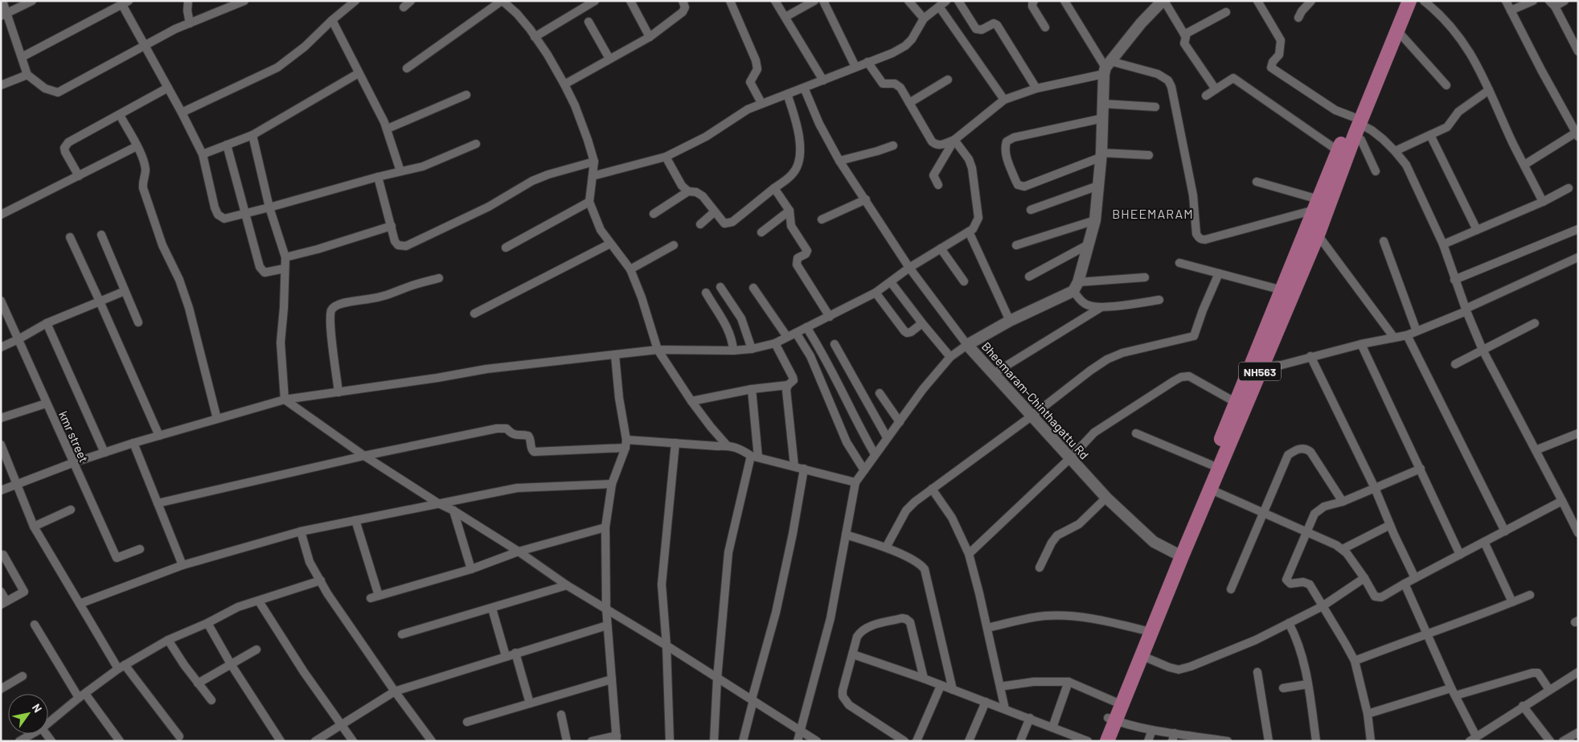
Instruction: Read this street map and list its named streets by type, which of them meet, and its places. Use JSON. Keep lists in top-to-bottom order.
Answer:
{
  "streets": {
    "highway": ["NH563"],
    "street": ["Bheemaram-Chinthagattu Rd", "kmr street"]
  },
  "crossings": [
    ["NH563", "Bheemaram-Chinthagattu Rd"]
  ],
  "districts": ["BHEEMARAM"],
  "north": "top right"
}
